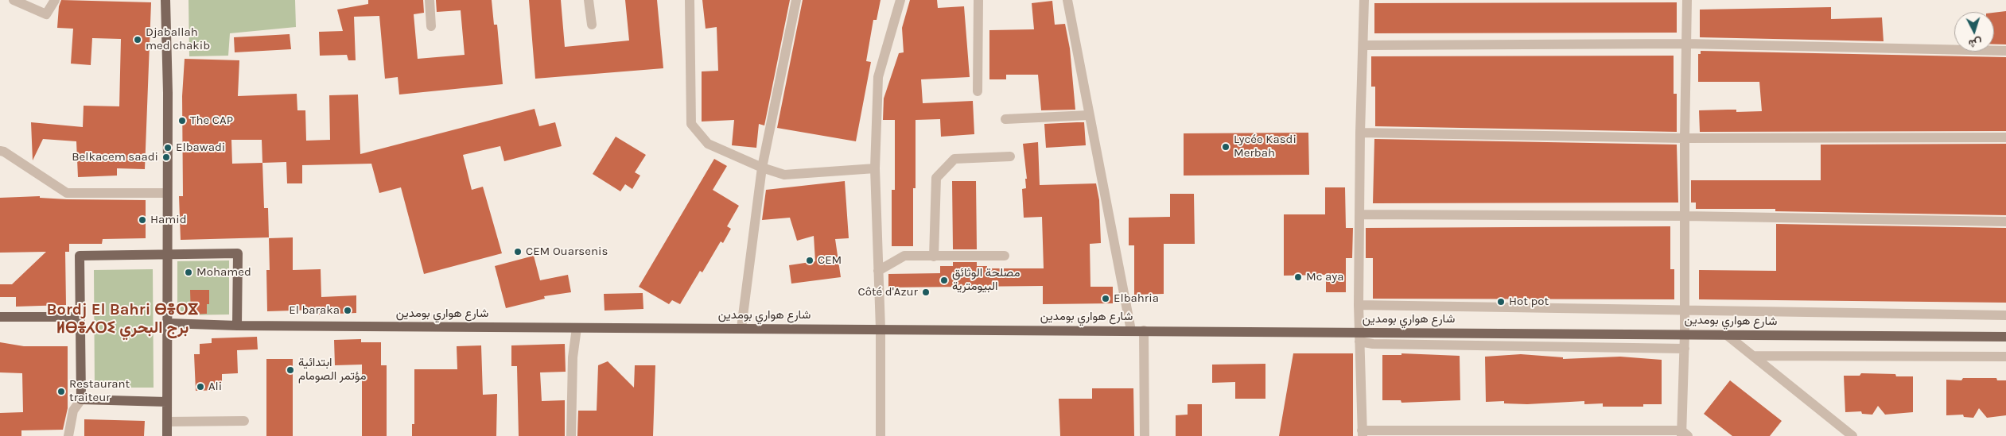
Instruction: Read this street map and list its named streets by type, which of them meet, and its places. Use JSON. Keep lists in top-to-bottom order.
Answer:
{
  "streets": {
    "main road": ["شارع هواري بومدين"]
  },
  "districts": ["Bordj El Bahri ⴱⴻⵔⴵ ⵍⴱⴻⵃⵔⵉ برج البحري"],
  "places": [
    "Djaballah med chakib",
    "The CAP",
    "Lycée Kasdi Merbah",
    "Elbawadi",
    "Belkacem saadi",
    "Hamid",
    "CEM Ouarsenis",
    "CEM",
    "Mohamed",
    "Mc aya",
    "مصلحة الوثائق البيومترية",
    "Côté d'Azur",
    "Elbahria",
    "Hot pot",
    "El baraka",
    "ابتدائية مؤتمر الصومام",
    "Ali",
    "Restaurant traiteur"
  ],
  "north": "bottom"
}
